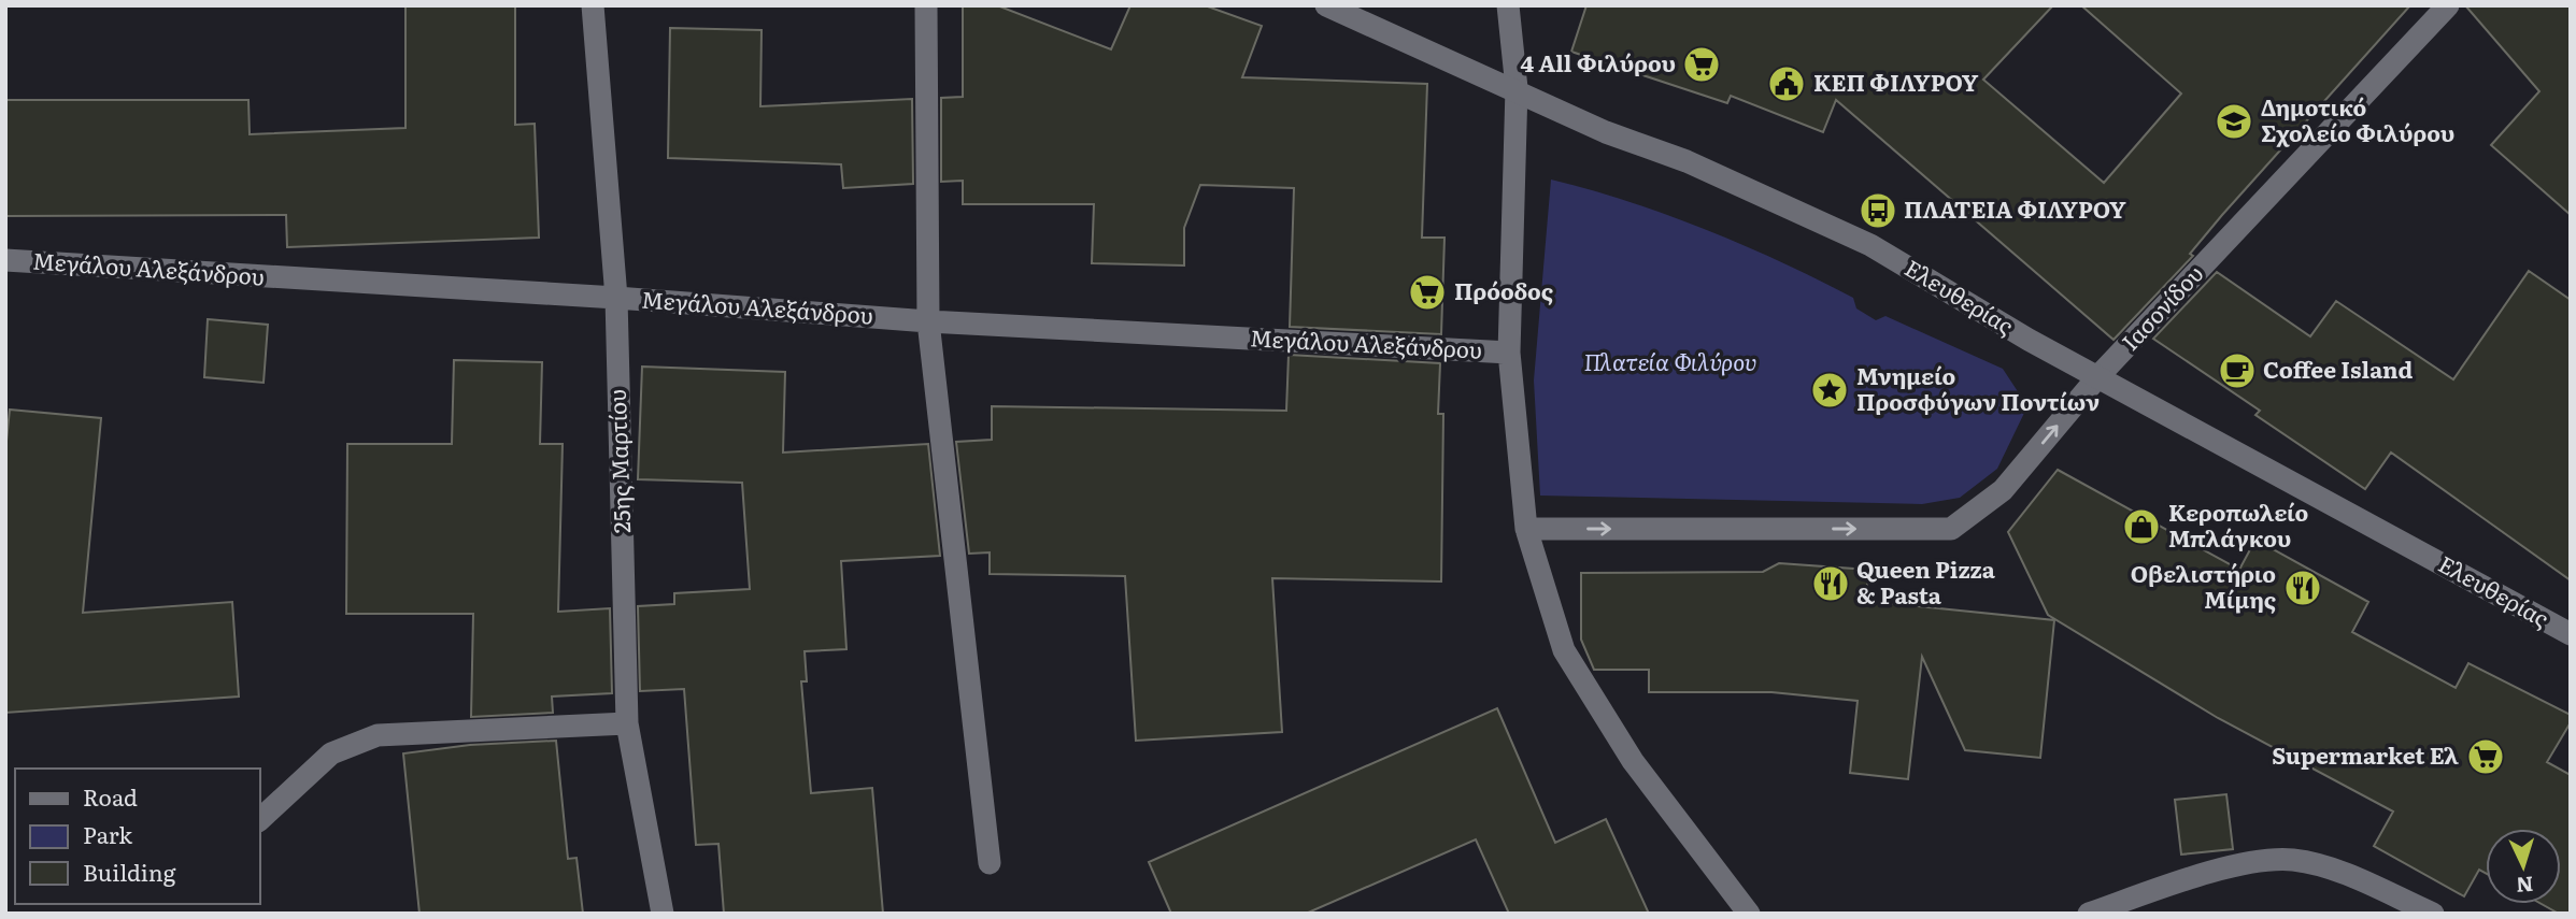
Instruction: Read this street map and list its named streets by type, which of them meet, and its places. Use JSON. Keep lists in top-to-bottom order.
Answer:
{
  "streets": {
    "street": [
      "Μεγάλου Αλεξάνδρου",
      "Ελευθερίας",
      "Ιασονίδου",
      "25ης Μαρτίου"
    ]
  },
  "crossings": [
    ["Μεγάλου Αλεξάνδρου", "25ης Μαρτίου"],
    ["Ελευθερίας", "Ιασονίδου"]
  ],
  "one_way": ["Ιασονίδου"],
  "parks": ["Πλατεία Φιλύρου"],
  "places": {
    "supermarket": ["4 All Φιλύρου", "Πρόοδος", "Supermarket Ελ"],
    "public building": ["ΚΕΠ ΦΙΛΥΡΟΥ"],
    "school or university": ["Δημοτικό Σχολείο Φιλύρου"],
    "bus stop": ["ΠΛΑΤΕΙΑ ΦΙΛΥΡΟΥ"],
    "cafe": ["Coffee Island"],
    "place": ["Μνημείο Προσφύγων Ποντίων"],
    "shop": ["Κεροπωλείο Μπλάγκου"],
    "restaurant": ["Queen Pizza & Pasta", "Οβελιστήριο Μίμης"]
  },
  "legend": ["Road", "Park", "Building"],
  "north": "bottom"
}
